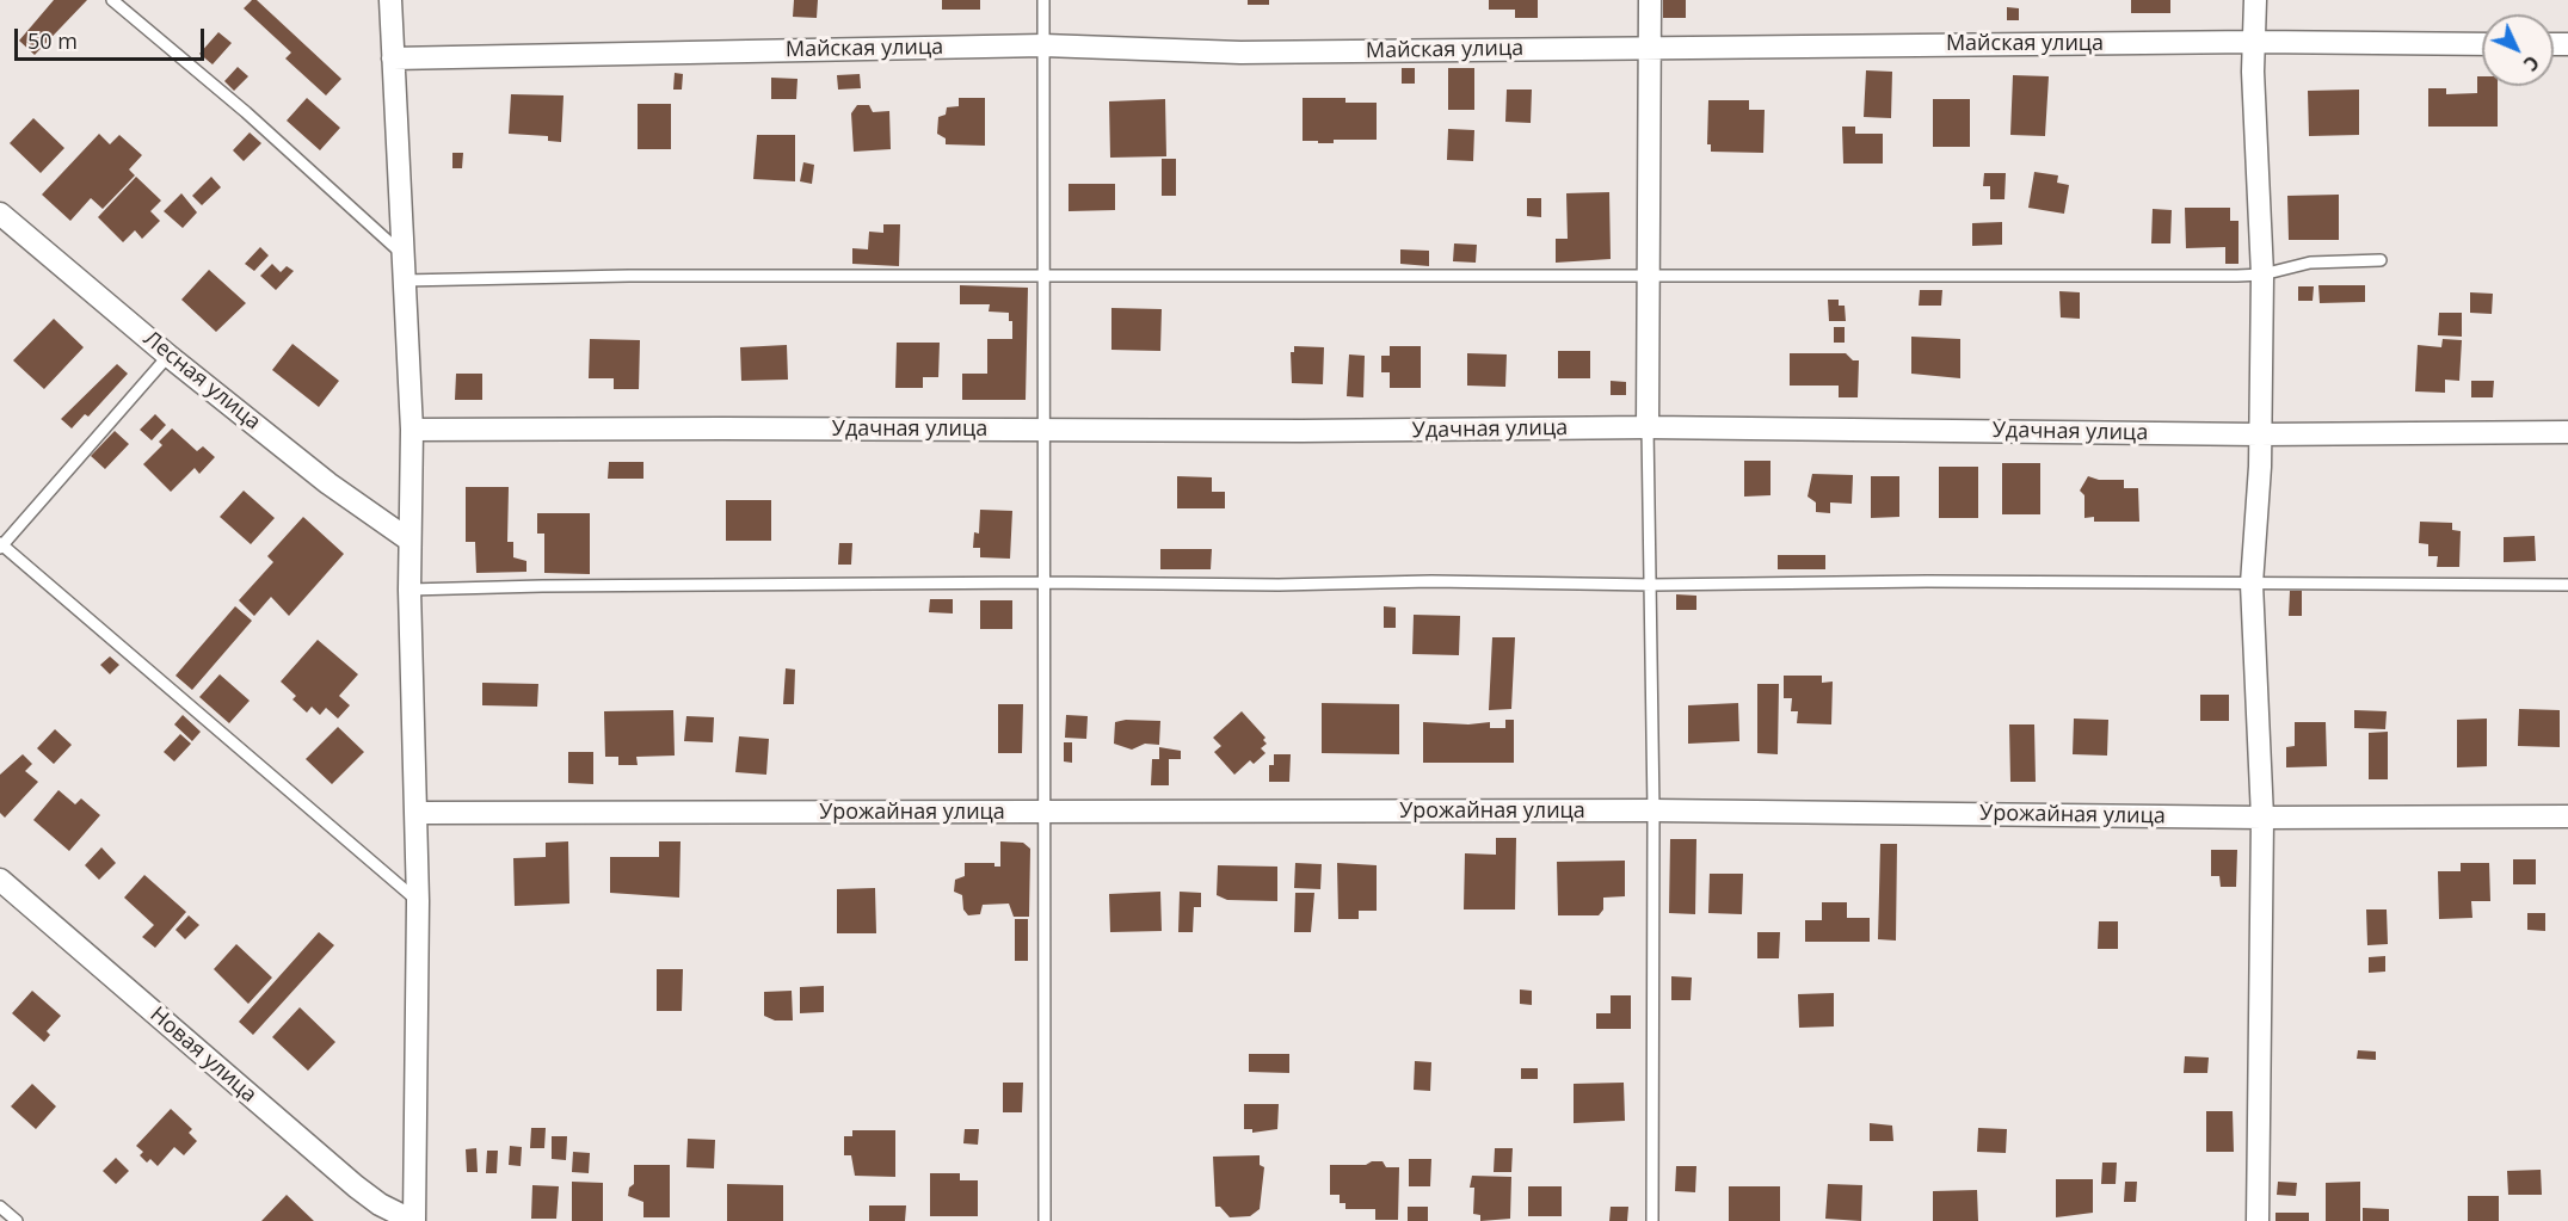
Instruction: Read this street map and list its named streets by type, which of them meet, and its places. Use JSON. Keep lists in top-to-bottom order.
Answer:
{
  "streets": {
    "street": [
      "Майская улица",
      "Лесная улица",
      "Удачная улица",
      "Урожайная улица",
      "Новая улица"
    ]
  },
  "scale_bar": "50 m",
  "north": "bottom right"
}
